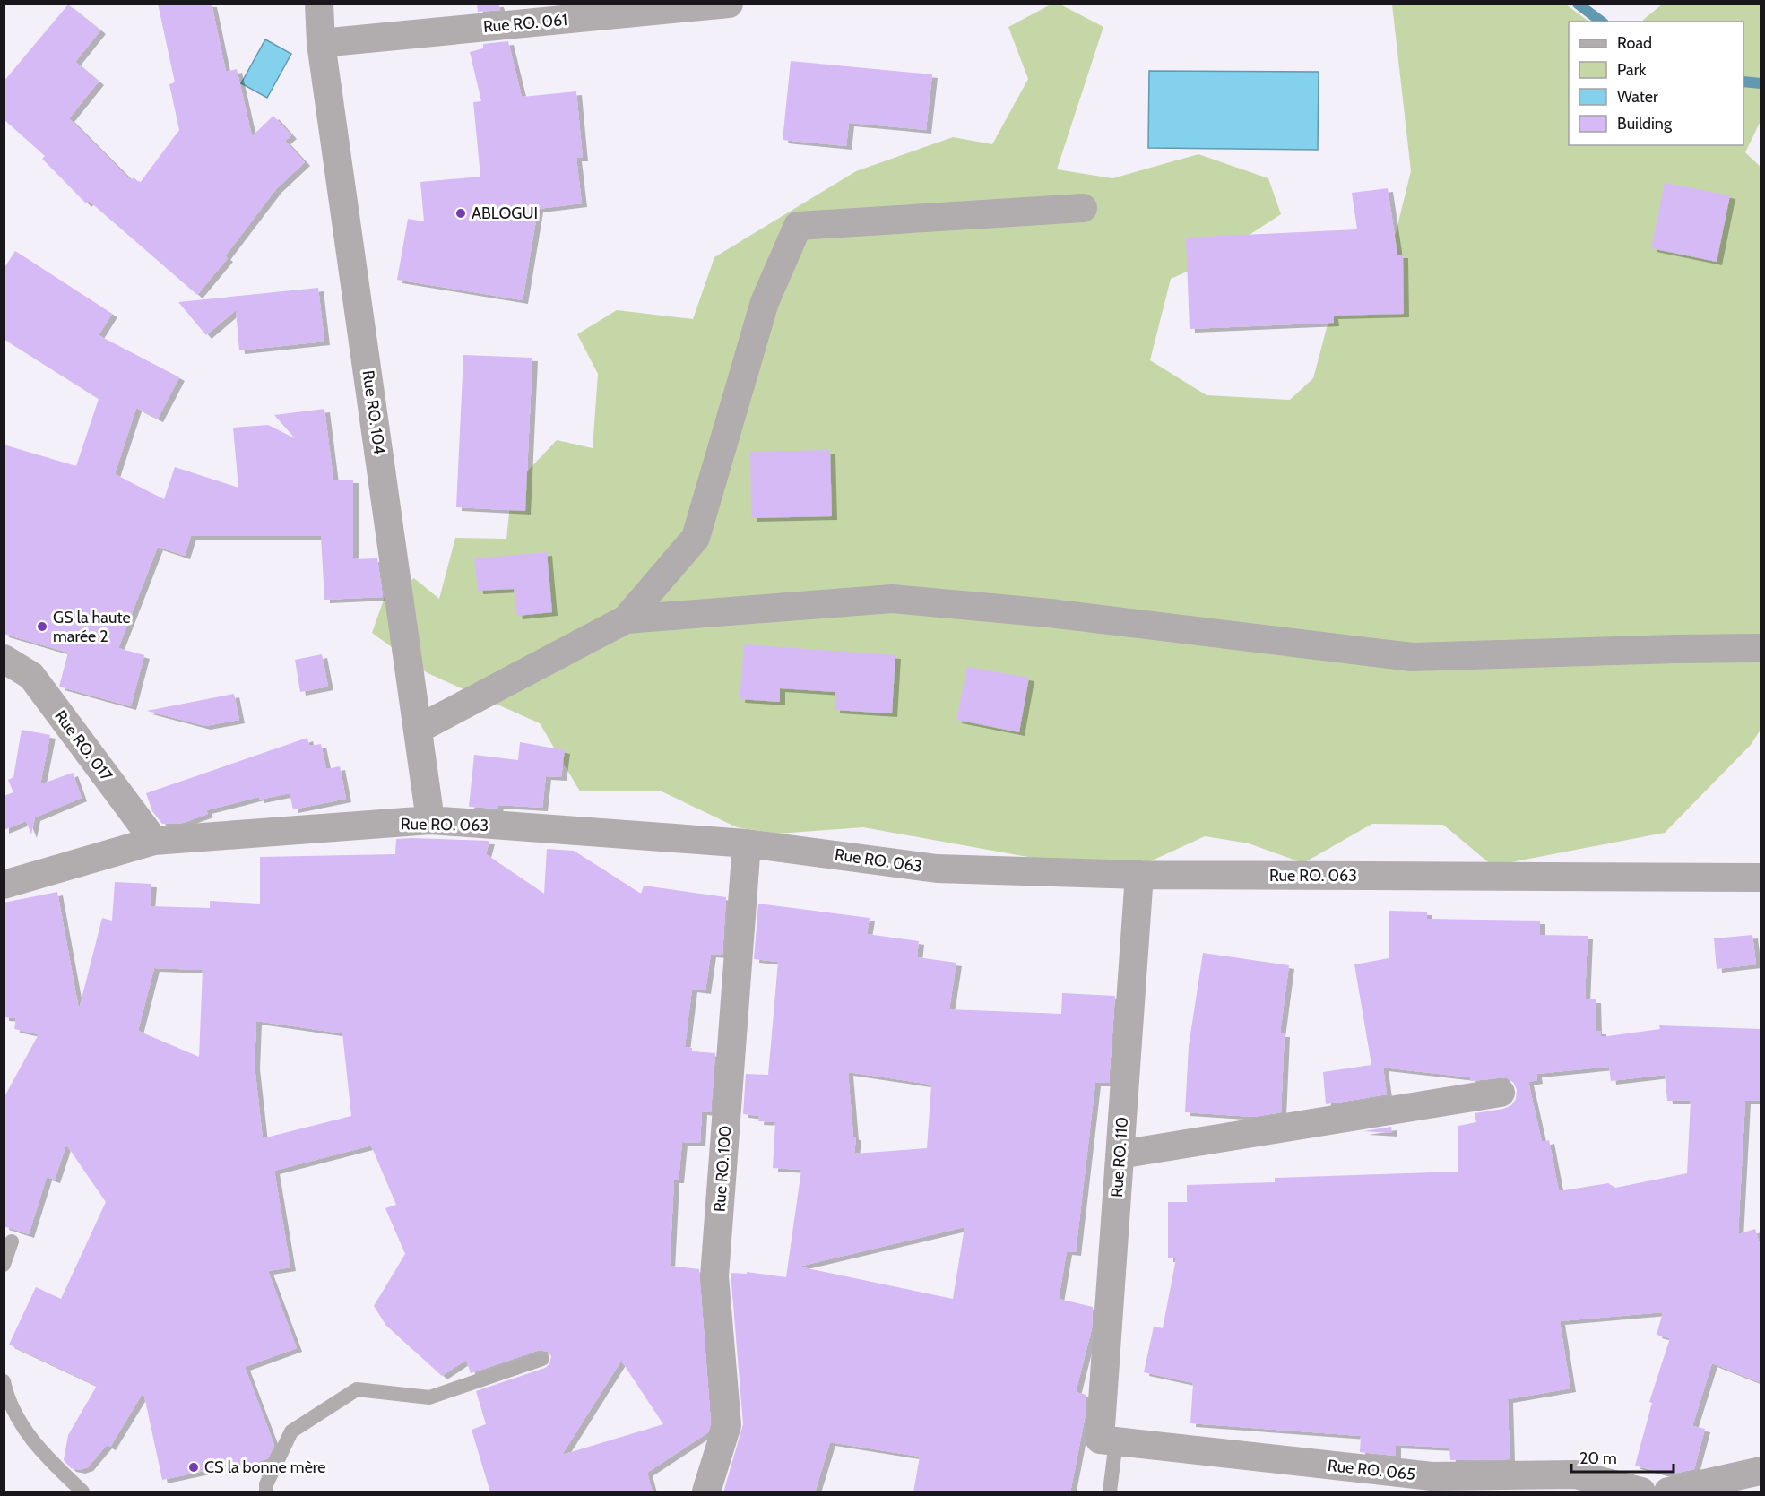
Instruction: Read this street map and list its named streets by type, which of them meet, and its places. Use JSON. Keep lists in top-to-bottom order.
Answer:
{
  "streets": {
    "street": [
      "Rue RO. 061",
      "Rue RO. 104",
      "Rue RO. 017",
      "Rue RO. 063",
      "Rue RO. 110",
      "Rue RO. 100",
      "Rue RO. 065"
    ]
  },
  "crossings": [
    ["Rue RO. 061", "Rue RO. 104"],
    ["Rue RO. 104", "Rue RO. 063"],
    ["Rue RO. 017", "Rue RO. 063"],
    ["Rue RO. 063", "Rue RO. 110"],
    ["Rue RO. 063", "Rue RO. 100"],
    ["Rue RO. 110", "Rue RO. 065"]
  ],
  "places": ["ABLOGUI", "GS la haute marée 2", "CS la bonne mère"],
  "legend": [
    "Road",
    "Park",
    "Water",
    "Building"
  ],
  "scale_bar": "20 m"
}
